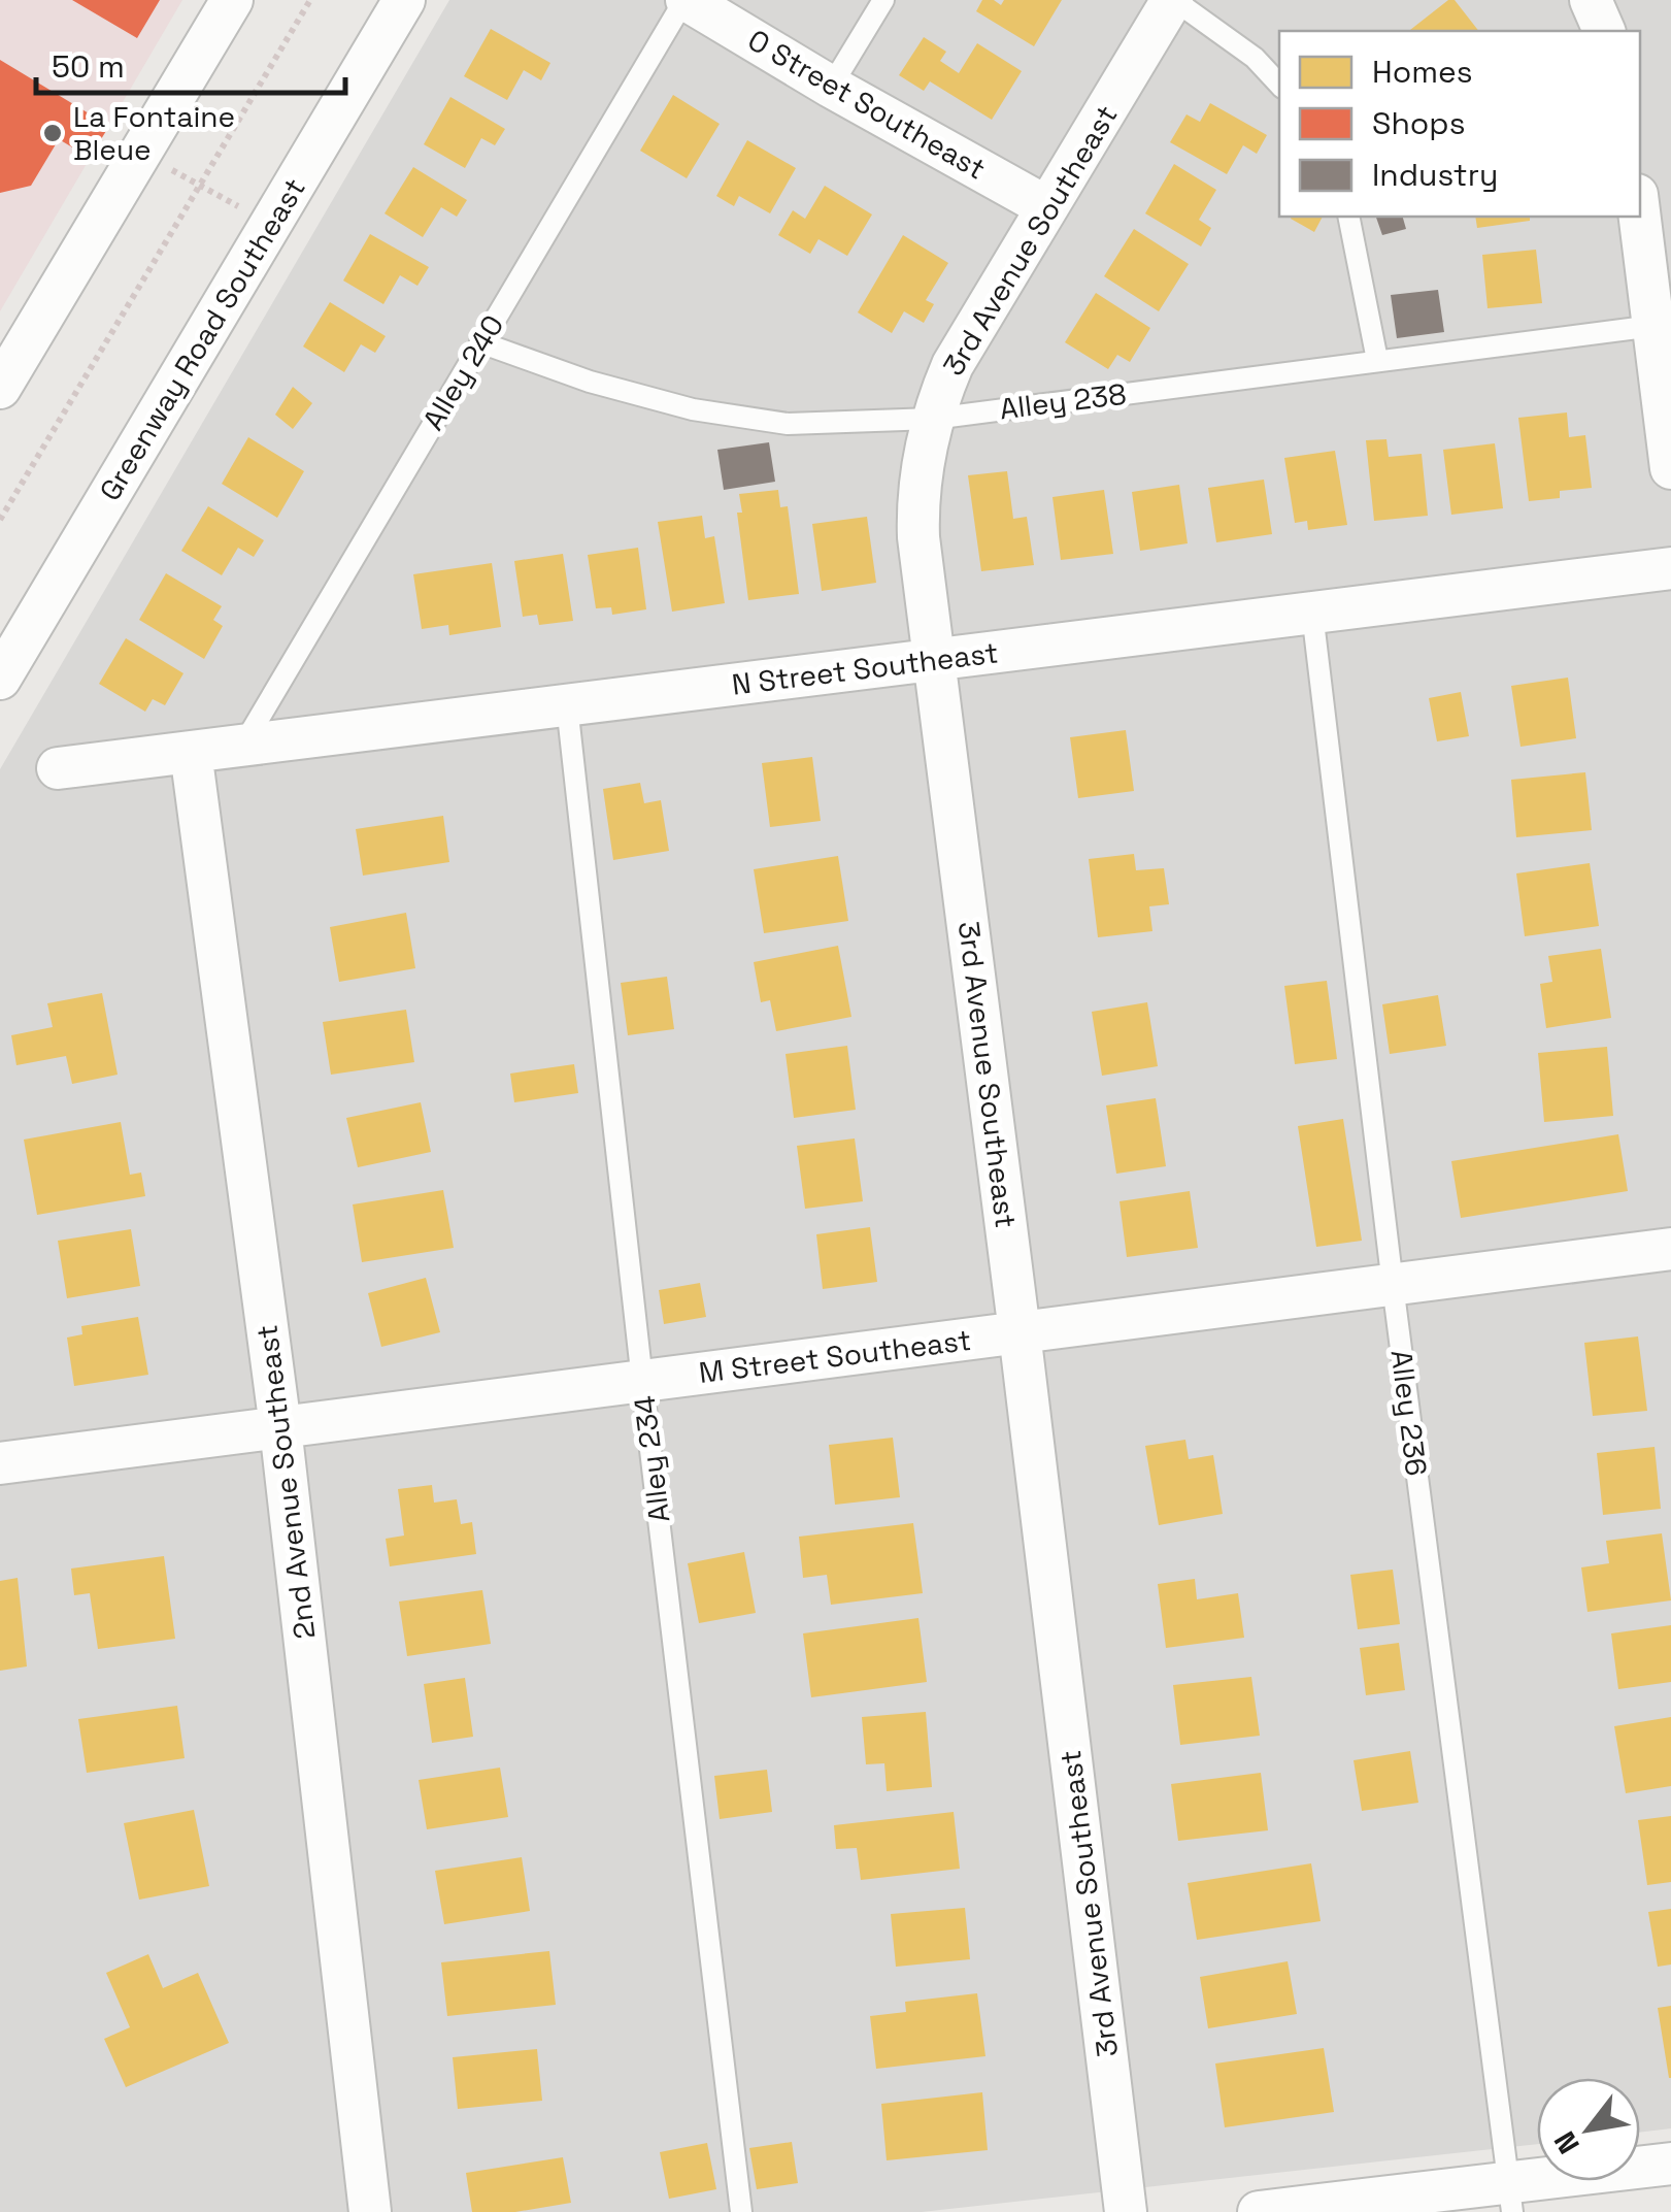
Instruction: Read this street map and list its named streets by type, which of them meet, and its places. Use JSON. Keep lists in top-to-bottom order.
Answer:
{
  "streets": {
    "street": [
      "O Street Southeast",
      "3rd Avenue Southeast",
      "Greenway Road Southeast",
      "N Street Southeast",
      "M Street Southeast",
      "2nd Avenue Southeast"
    ],
    "lane": [
      "Alley 240",
      "Alley 238",
      "Alley 236",
      "Alley 234"
    ]
  },
  "crossings": [
    ["O Street Southeast", "3rd Avenue Southeast"],
    ["O Street Southeast", "Alley 240"],
    ["3rd Avenue Southeast", "Alley 238"],
    ["3rd Avenue Southeast", "N Street Southeast"],
    ["3rd Avenue Southeast", "M Street Southeast"],
    ["Alley 240", "Alley 238"],
    ["Alley 240", "N Street Southeast"],
    ["N Street Southeast", "Alley 236"],
    ["N Street Southeast", "Alley 234"],
    ["N Street Southeast", "2nd Avenue Southeast"],
    ["M Street Southeast", "Alley 236"],
    ["M Street Southeast", "Alley 234"],
    ["M Street Southeast", "2nd Avenue Southeast"]
  ],
  "places": ["La Fontaine Bleue"],
  "legend": ["Homes", "Shops", "Industry"],
  "scale_bar": "50 m",
  "north": "bottom left"
}
